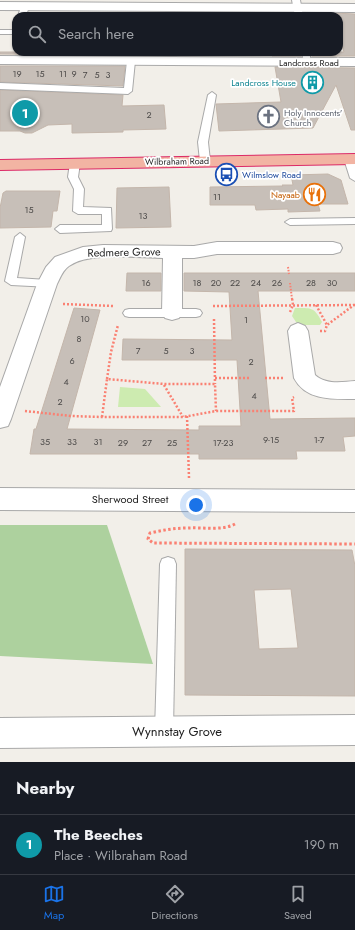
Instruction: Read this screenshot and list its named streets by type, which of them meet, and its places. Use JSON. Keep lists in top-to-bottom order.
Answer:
{
  "streets": {
    "highway": ["Wilbraham Road"],
    "street": [
      "Landcross Road",
      "Redmere Grove",
      "Sherwood Street",
      "Wynnstay Grove"
    ]
  },
  "places": {
    "building": ["Landcross House"],
    "church": ["Holy Innocents' Church"],
    "bus stop": ["Wilmslow Road"],
    "restaurant": ["Nayaab"]
  },
  "house_numbers": [
    "19",
    "15",
    "11",
    "9",
    "7",
    "5",
    "3",
    "2",
    "11",
    "15",
    "13",
    "16",
    "18",
    "20",
    "22",
    "24",
    "26",
    "28",
    "30",
    "10",
    "1",
    "8",
    "7",
    "5",
    "3",
    "6",
    "2",
    "4",
    "4",
    "2",
    "9-15",
    "1-7",
    "35",
    "33",
    "31",
    "29",
    "27",
    "25",
    "17-23"
  ],
  "page": {
    "search": "Search here",
    "pins": "1",
    "heading": "Nearby",
    "list": [
      {
        "mark": "1",
        "name": "The Beeches",
        "note": "Place · Wilbraham Road",
        "value": "190 m"
      }
    ],
    "nav": ["Map", "Directions", "Saved"]
  }
}
